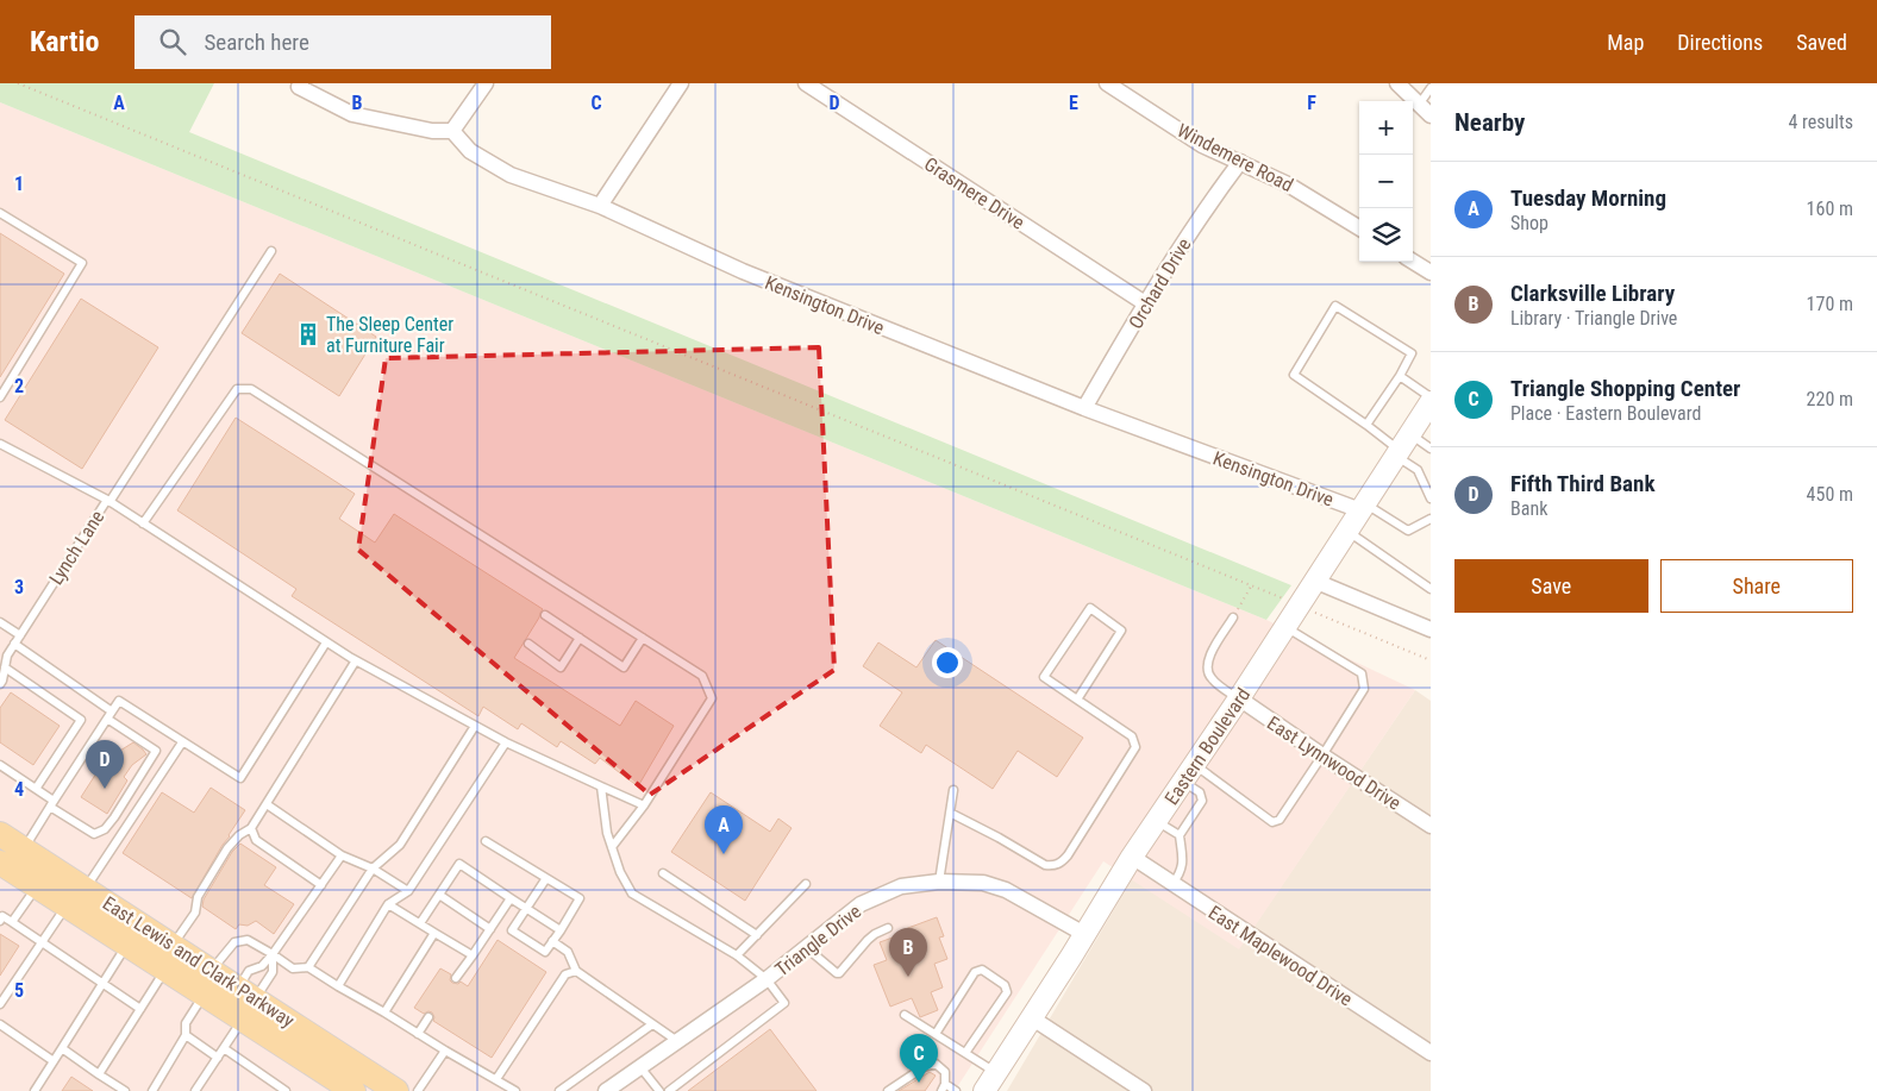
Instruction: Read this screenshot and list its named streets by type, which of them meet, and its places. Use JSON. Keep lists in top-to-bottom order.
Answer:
{
  "streets": {
    "main road": ["Eastern Boulevard", "East Lewis and Clark Parkway"],
    "street": [
      "Windemere Road",
      "Grasmere Drive",
      "Orchard Drive",
      "Kensington Drive",
      "East Lynnwood Drive",
      "Triangle Drive",
      "East Maplewood Drive"
    ],
    "lane": ["Lynch Lane"]
  },
  "crossings": [
    ["Windemere Road", "Orchard Drive"],
    ["Grasmere Drive", "Orchard Drive"],
    ["Orchard Drive", "Kensington Drive"],
    ["Kensington Drive", "Eastern Boulevard"],
    ["Eastern Boulevard", "East Lynnwood Drive"],
    ["Eastern Boulevard", "Triangle Drive"],
    ["Eastern Boulevard", "East Maplewood Drive"]
  ],
  "places": {
    "building": ["The Sleep Center at Furniture Fair"]
  },
  "page": {
    "header": "Kartio",
    "search": "Search here",
    "nav": ["Map", "Directions", "Saved"],
    "heading": ["Nearby", "4 results"],
    "map_buttons": ["+", "−"],
    "list": [
      {
        "mark": "A",
        "name": "Tuesday Morning",
        "note": "Shop",
        "value": "160 m"
      },
      {
        "mark": "B",
        "name": "Clarksville Library",
        "note": "Library · Triangle Drive",
        "value": "170 m"
      },
      {
        "mark": "C",
        "name": "Triangle Shopping Center",
        "note": "Place · Eastern Boulevard",
        "value": "220 m"
      },
      {
        "mark": "D",
        "name": "Fifth Third Bank",
        "note": "Bank",
        "value": "450 m"
      }
    ],
    "buttons": ["Save", "Share"],
    "pins": [
      "D",
      "A",
      "B",
      "C"
    ]
  },
  "grid": {
    "columns": [
      "A",
      "B",
      "C",
      "D",
      "E",
      "F"
    ],
    "rows": [
      "1",
      "2",
      "3",
      "4",
      "5"
    ]
  }
}
